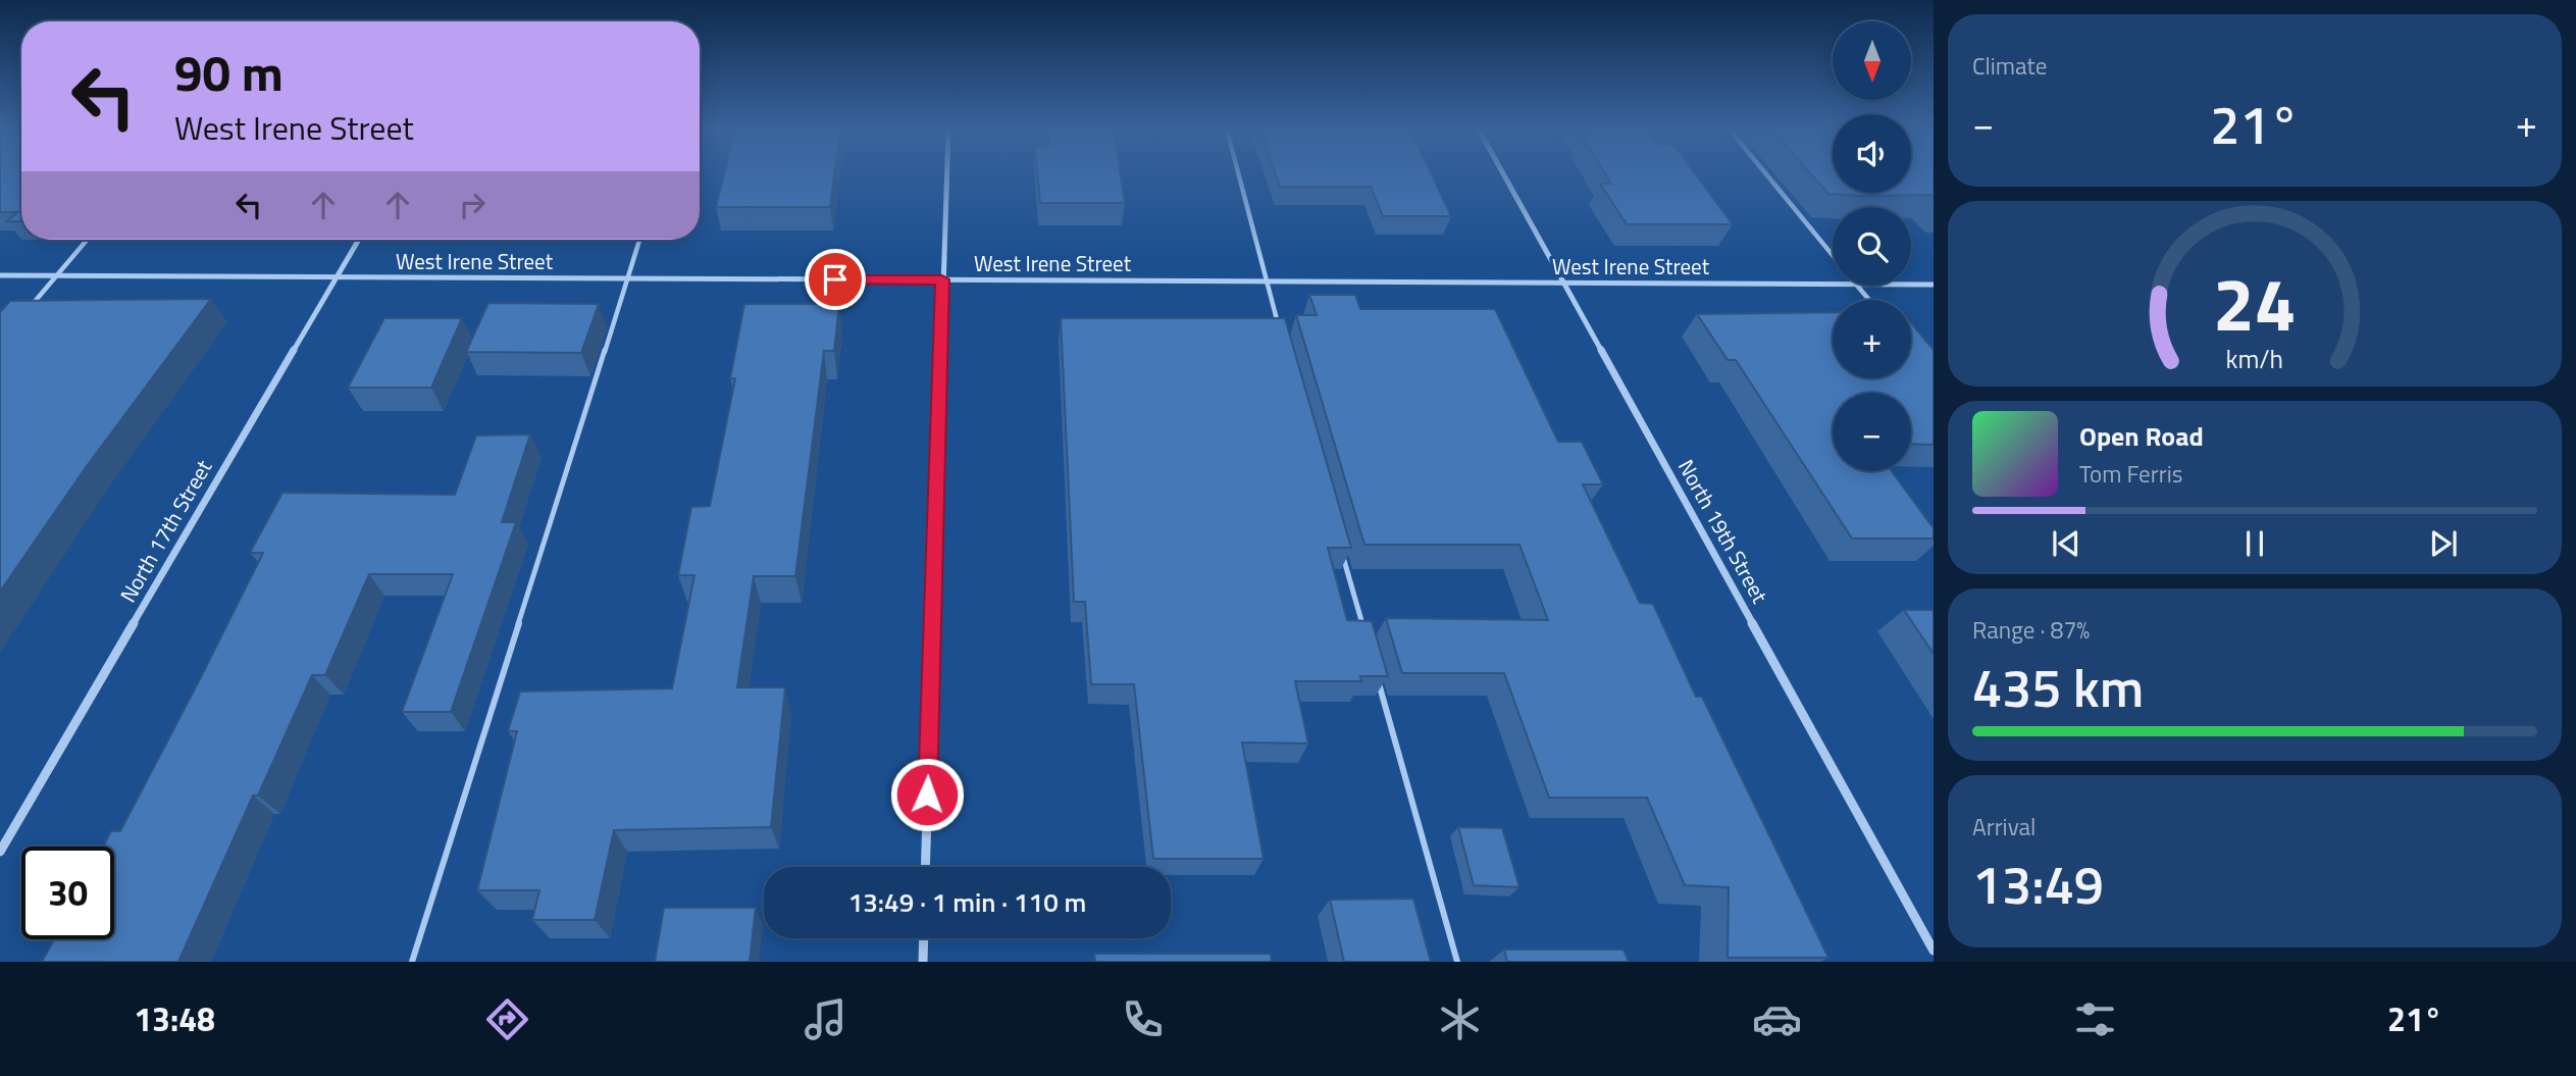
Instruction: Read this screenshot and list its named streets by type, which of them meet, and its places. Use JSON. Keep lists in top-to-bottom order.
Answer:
{
  "streets": {
    "street": ["West Irene Street", "North 17th Street", "North 19th Street"]
  },
  "crossings": [
    ["West Irene Street", "North 17th Street"],
    ["West Irene Street", "North 19th Street"]
  ],
  "north": "bottom",
  "page": {
    "tile": [
      "Climate",
      ["Range · 87%", "435 km"],
      ["Arrival", "13:49"]
    ],
    "map_buttons": ["+", "−"],
    "turn": ["90 m", "West Irene Street"],
    "heat": ["−", "21°", "+"],
    "song": ["Open Road", "Tom Ferris"],
    "limit": "30",
    "trip": "13:49 · 1 min · 110 m",
    "tabs": ["13:48", "21°"],
    "gauge": ["24", "km/h"]
  }
}
